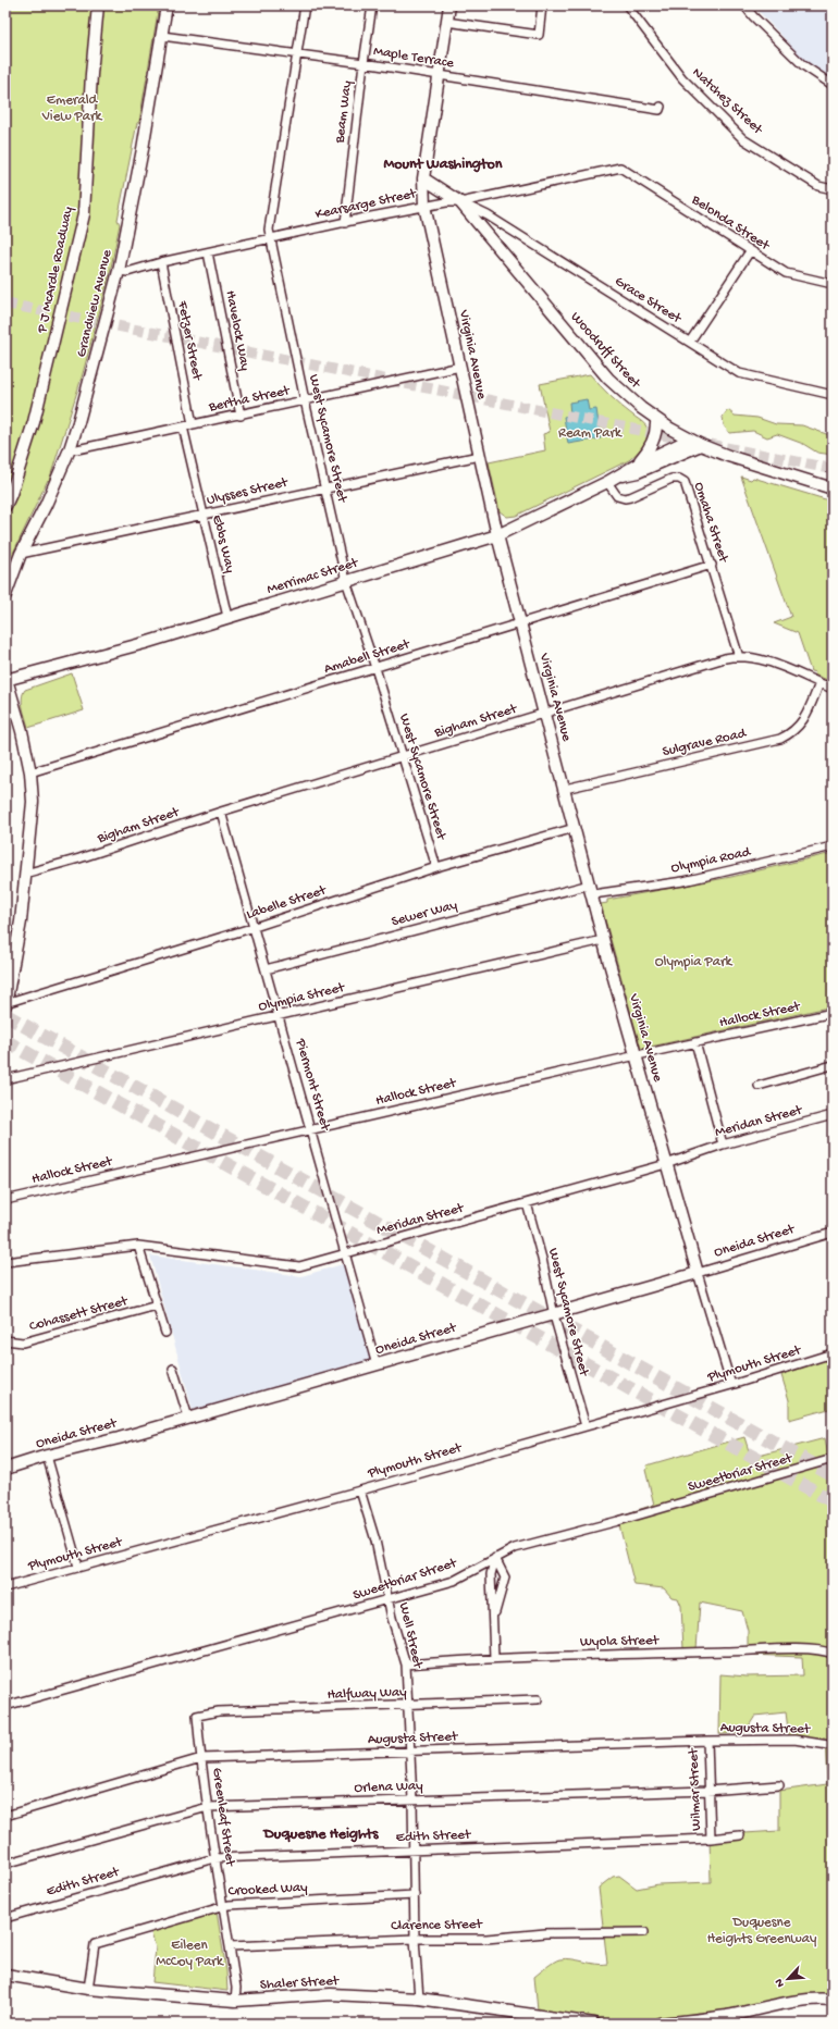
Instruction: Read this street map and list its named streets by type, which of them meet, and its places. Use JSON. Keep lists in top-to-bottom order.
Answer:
{
  "streets": {
    "street": [
      "Maple Terrace",
      "Natchez Street",
      "Beam Way",
      "Kearsarge Street",
      "Belonda Street",
      "P J McArdle Roadway",
      "Grace Street",
      "Grandview Avenue",
      "Havelock Way",
      "Fetzer Street",
      "Woodruff Street",
      "Virginia Avenue",
      "Bertha Street",
      "West Sycamore Street",
      "Ulysses Street",
      "Omaha Street",
      "Ebbs Way",
      "Merrimac Street",
      "Amabell Street",
      "Bigham Street",
      "Sulgrave Road",
      "Olympia Road",
      "Labelle Street",
      "Sewer Way",
      "Olympia Street",
      "Hallock Street",
      "Piermont Street",
      "Meridan Street",
      "Oneida Street",
      "Cohassett Street",
      "Plymouth Street",
      "Sweetbriar Street",
      "Well Street",
      "Wyola Street",
      "Halfway Way",
      "Augusta Street",
      "Orlena Way",
      "Wilmar Street",
      "Greenleaf Street",
      "Edith Street",
      "Crooked Way",
      "Clarence Street",
      "Shaler Street"
    ]
  },
  "crossings": [
    ["Maple Terrace", "Beam Way"],
    ["Maple Terrace", "Grandview Avenue"],
    ["Maple Terrace", "Virginia Avenue"],
    ["Maple Terrace", "West Sycamore Street"],
    ["Beam Way", "Kearsarge Street"],
    ["Kearsarge Street", "Belonda Street"],
    ["Kearsarge Street", "Grace Street"],
    ["Kearsarge Street", "Grandview Avenue"],
    ["Kearsarge Street", "Havelock Way"],
    ["Kearsarge Street", "Fetzer Street"],
    ["Kearsarge Street", "Woodruff Street"],
    ["Kearsarge Street", "Virginia Avenue"],
    ["Kearsarge Street", "West Sycamore Street"],
    ["Grace Street", "Woodruff Street"],
    ["Grandview Avenue", "Bertha Street"],
    ["Grandview Avenue", "Ulysses Street"],
    ["Havelock Way", "Bertha Street"],
    ["Fetzer Street", "Bertha Street"],
    ["Woodruff Street", "Virginia Avenue"],
    ["Woodruff Street", "Merrimac Street"],
    ["Virginia Avenue", "Bertha Street"],
    ["Virginia Avenue", "Ulysses Street"],
    ["Virginia Avenue", "Merrimac Street"],
    ["Virginia Avenue", "Amabell Street"],
    ["Virginia Avenue", "Bigham Street"],
    ["Virginia Avenue", "Sulgrave Road"],
    ["Virginia Avenue", "Olympia Road"],
    ["Virginia Avenue", "Labelle Street"],
    ["Virginia Avenue", "Sewer Way"],
    ["Virginia Avenue", "Olympia Street"],
    ["Virginia Avenue", "Hallock Street"],
    ["Virginia Avenue", "Meridan Street"],
    ["Virginia Avenue", "Oneida Street"],
    ["Virginia Avenue", "Plymouth Street"],
    ["Bertha Street", "West Sycamore Street"],
    ["Bertha Street", "Ebbs Way"],
    ["West Sycamore Street", "Ulysses Street"],
    ["West Sycamore Street", "Merrimac Street"],
    ["West Sycamore Street", "Amabell Street"],
    ["West Sycamore Street", "Bigham Street"],
    ["West Sycamore Street", "Labelle Street"],
    ["West Sycamore Street", "Meridan Street"],
    ["West Sycamore Street", "Oneida Street"],
    ["West Sycamore Street", "Plymouth Street"],
    ["Ulysses Street", "Ebbs Way"],
    ["Omaha Street", "Merrimac Street"],
    ["Omaha Street", "Amabell Street"],
    ["Omaha Street", "Bigham Street"],
    ["Ebbs Way", "Merrimac Street"],
    ["Bigham Street", "Sulgrave Road"],
    ["Bigham Street", "Piermont Street"],
    ["Olympia Road", "Sewer Way"],
    ["Labelle Street", "Piermont Street"],
    ["Sewer Way", "Piermont Street"],
    ["Olympia Street", "Piermont Street"],
    ["Hallock Street", "Piermont Street"],
    ["Piermont Street", "Meridan Street"],
    ["Piermont Street", "Oneida Street"],
    ["Plymouth Street", "Well Street"],
    ["Sweetbriar Street", "Well Street"],
    ["Well Street", "Wyola Street"],
    ["Well Street", "Halfway Way"],
    ["Well Street", "Augusta Street"],
    ["Well Street", "Orlena Way"],
    ["Well Street", "Edith Street"],
    ["Well Street", "Crooked Way"],
    ["Well Street", "Clarence Street"],
    ["Well Street", "Shaler Street"],
    ["Halfway Way", "Greenleaf Street"],
    ["Augusta Street", "Wilmar Street"],
    ["Augusta Street", "Greenleaf Street"],
    ["Orlena Way", "Wilmar Street"],
    ["Orlena Way", "Greenleaf Street"],
    ["Wilmar Street", "Edith Street"],
    ["Greenleaf Street", "Edith Street"],
    ["Greenleaf Street", "Crooked Way"],
    ["Greenleaf Street", "Clarence Street"],
    ["Greenleaf Street", "Shaler Street"],
    ["Crooked Way", "Shaler Street"]
  ],
  "districts": ["Mount Washington", "Duquesne Heights"],
  "parks": [
    "Emerald View Park",
    "Ream Park",
    "Olympia Park",
    "Duquesne Heights Greenway",
    "Eileen McCoy Park"
  ],
  "north": "bottom left"
}
